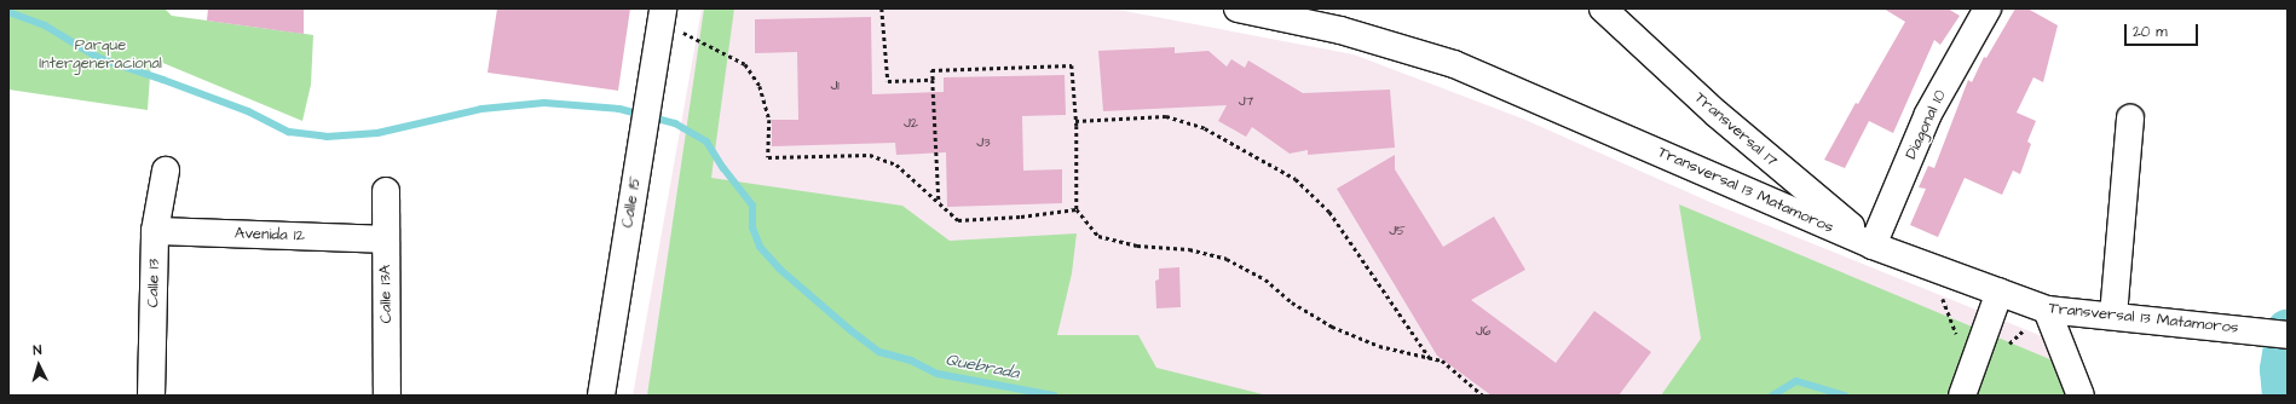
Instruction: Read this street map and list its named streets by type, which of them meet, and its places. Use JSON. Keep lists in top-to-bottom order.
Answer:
{
  "streets": {
    "street": [
      "Diagonal 10",
      "Transversal 17",
      "Transversal 13 Matamoros",
      "Calle 15",
      "Avenida 12",
      "Calle 13",
      "Calle 13A"
    ]
  },
  "crossings": [
    ["Diagonal 10", "Transversal 17"],
    ["Diagonal 10", "Transversal 13 Matamoros"],
    ["Transversal 17", "Transversal 13 Matamoros"],
    ["Avenida 12", "Calle 13"],
    ["Avenida 12", "Calle 13A"]
  ],
  "water": ["Quebrada"],
  "parks": ["Parque Intergeneracional"],
  "house_numbers": [
    "J1",
    "J7",
    "J2",
    "J3",
    "J5",
    "J6"
  ],
  "scale_bar": "20 m",
  "north": "top"
}
